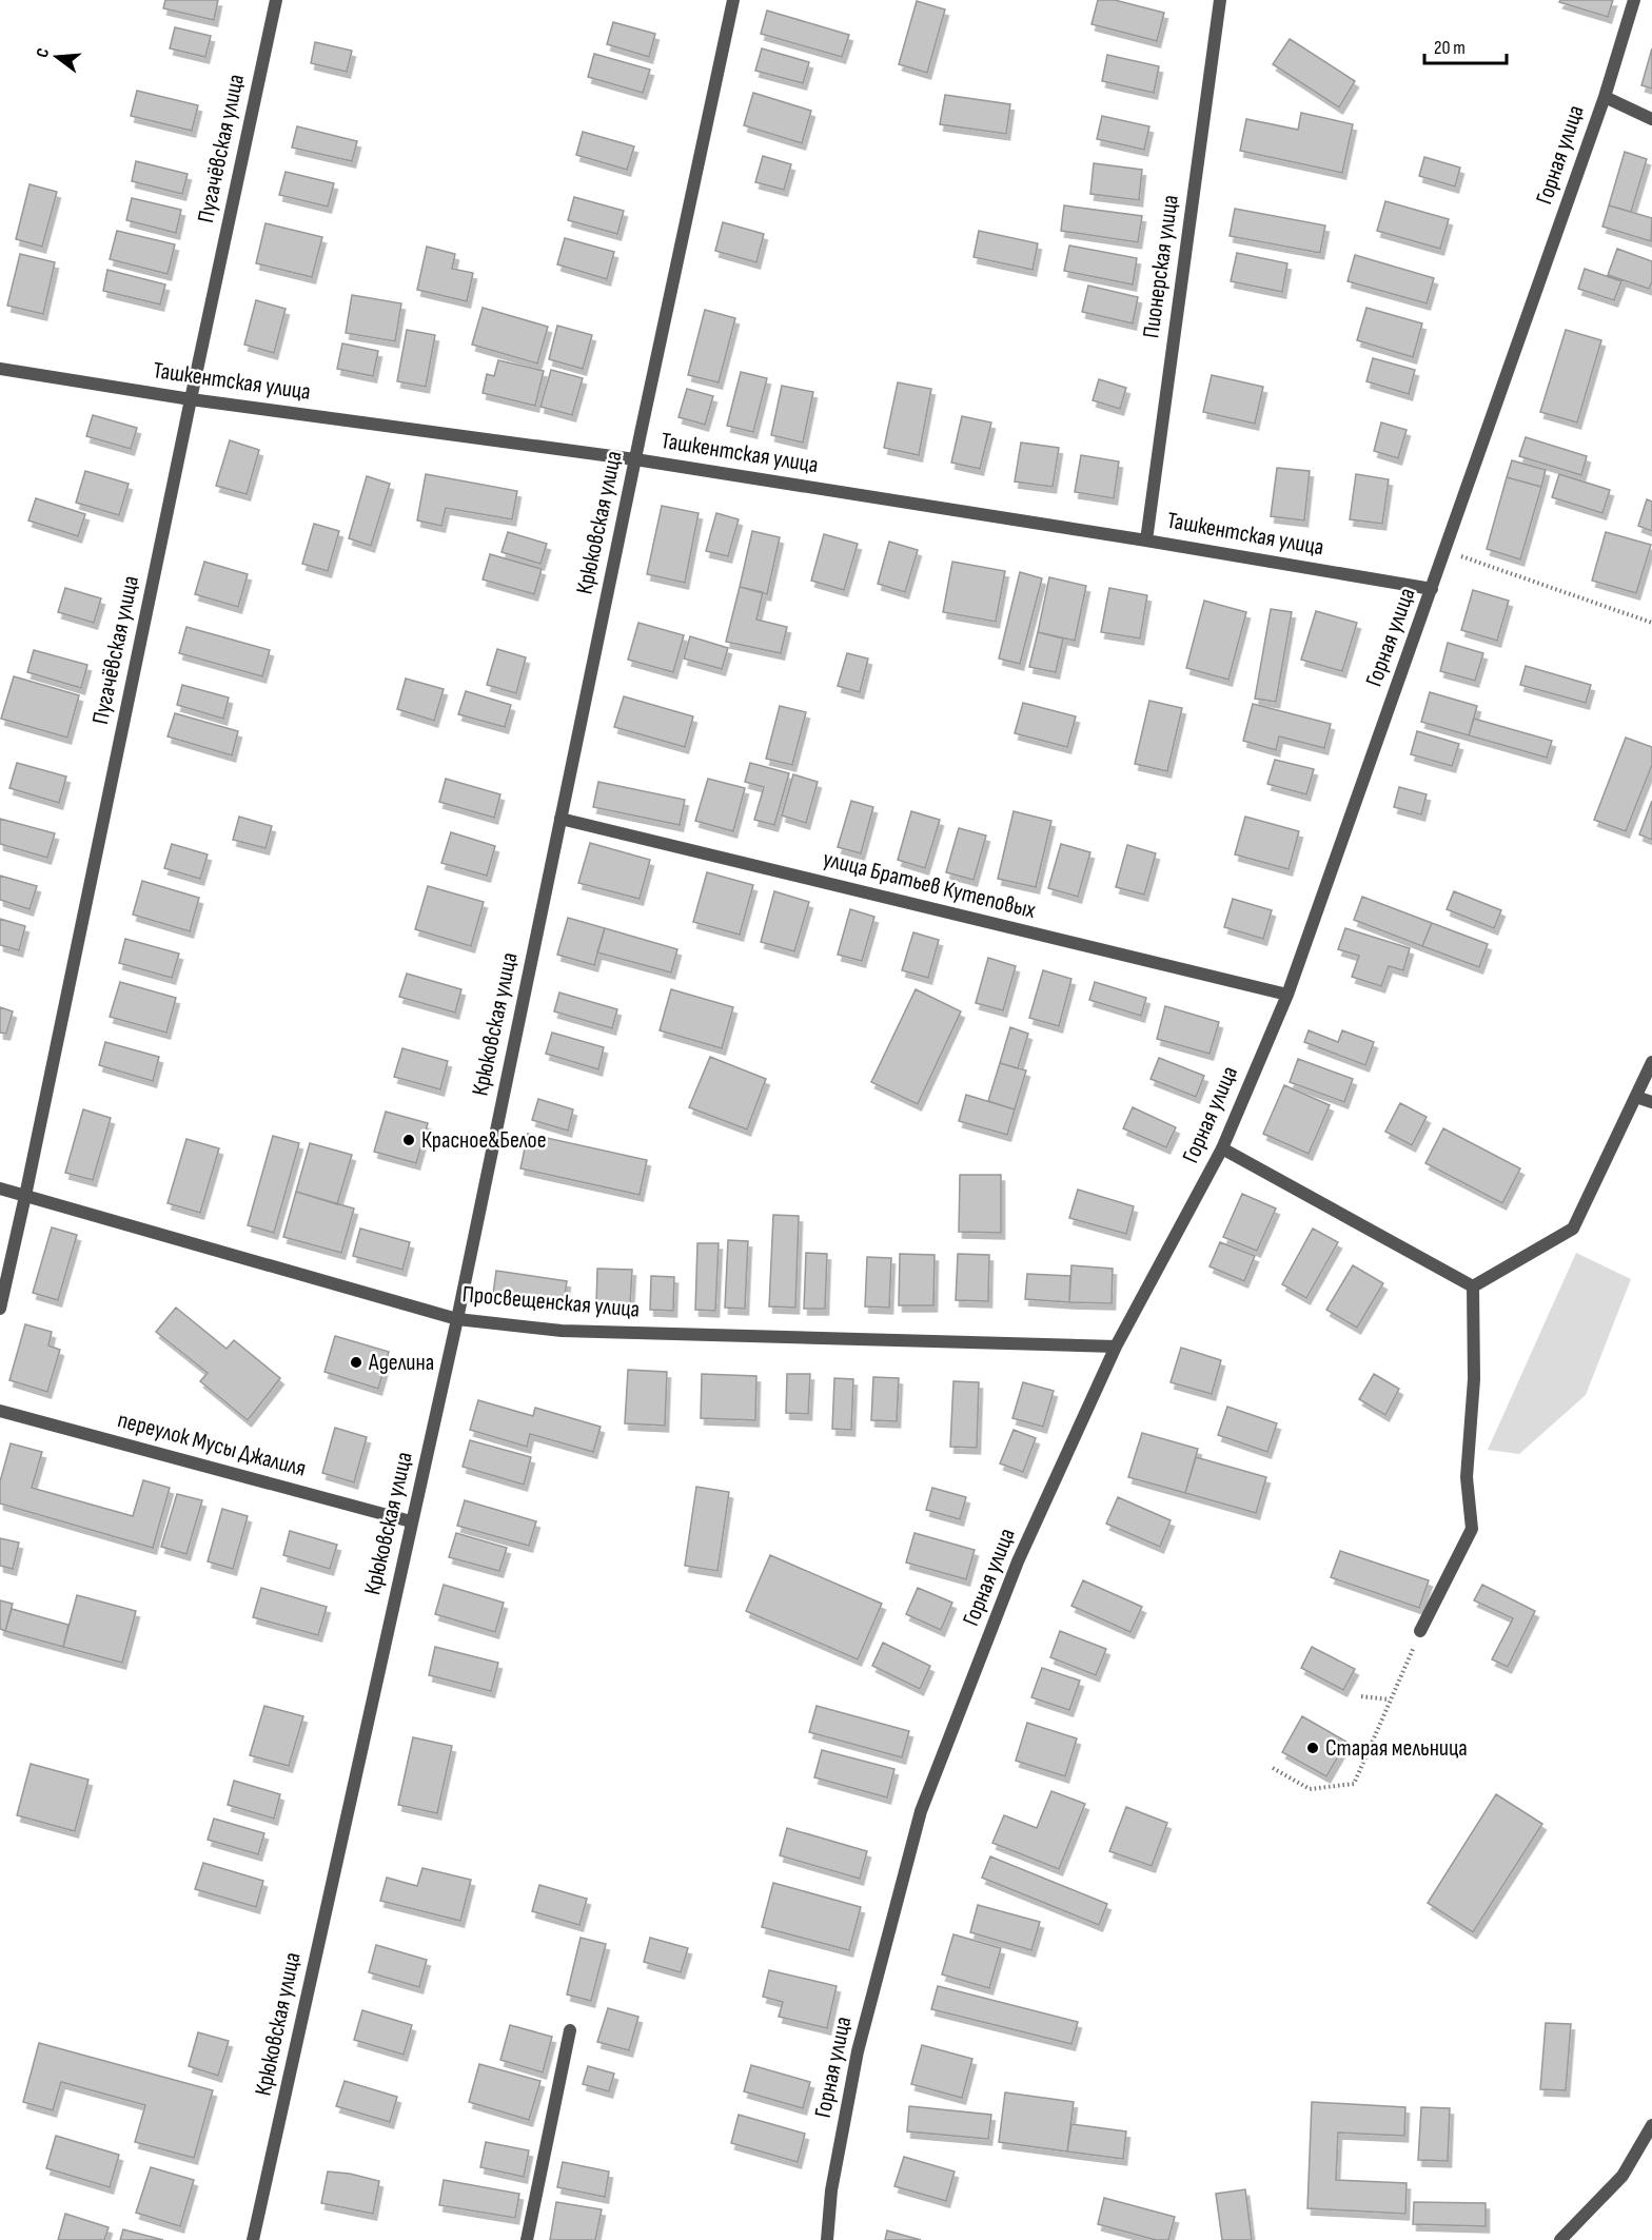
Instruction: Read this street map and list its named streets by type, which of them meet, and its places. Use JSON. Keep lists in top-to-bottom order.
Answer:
{
  "streets": {
    "street": [
      "Пугачёвская улица",
      "Горная улица",
      "Пионерская улица",
      "Ташкентская улица",
      "Крюковская улица",
      "улица Братьев Кутеповых",
      "Просвещенская улица",
      "переулок Мусы Джалиля"
    ]
  },
  "crossings": [
    ["Пугачёвская улица", "Ташкентская улица"],
    ["Пугачёвская улица", "Просвещенская улица"],
    ["Горная улица", "Ташкентская улица"],
    ["Горная улица", "улица Братьев Кутеповых"],
    ["Горная улица", "Просвещенская улица"],
    ["Пионерская улица", "Ташкентская улица"],
    ["Ташкентская улица", "Крюковская улица"],
    ["Крюковская улица", "улица Братьев Кутеповых"],
    ["Крюковская улица", "Просвещенская улица"],
    ["Крюковская улица", "переулок Мусы Джалиля"]
  ],
  "places": ["Красное&Белое", "Аделина", "Старая мельница"],
  "scale_bar": "20 m",
  "north": "left"
}
